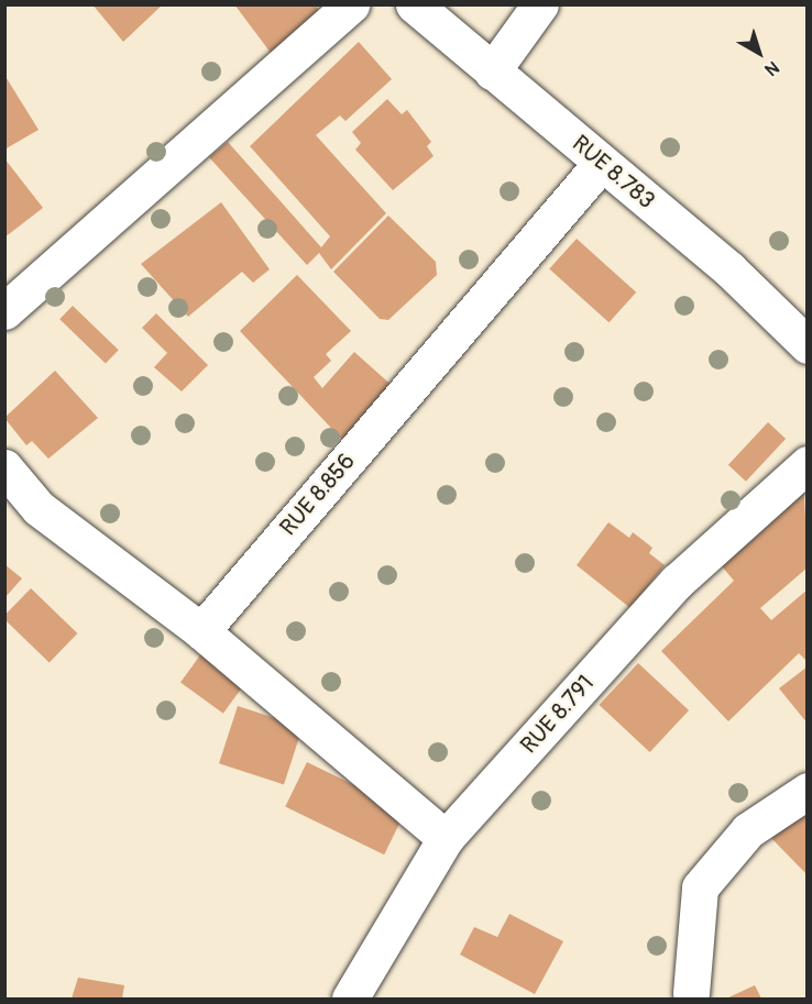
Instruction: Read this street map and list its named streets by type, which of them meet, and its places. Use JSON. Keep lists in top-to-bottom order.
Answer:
{
  "streets": {
    "street": ["RUE 8.783", "RUE 8.856", "RUE 8.791"]
  },
  "crossings": [
    ["RUE 8.783", "RUE 8.856"]
  ],
  "north": "bottom right"
}
